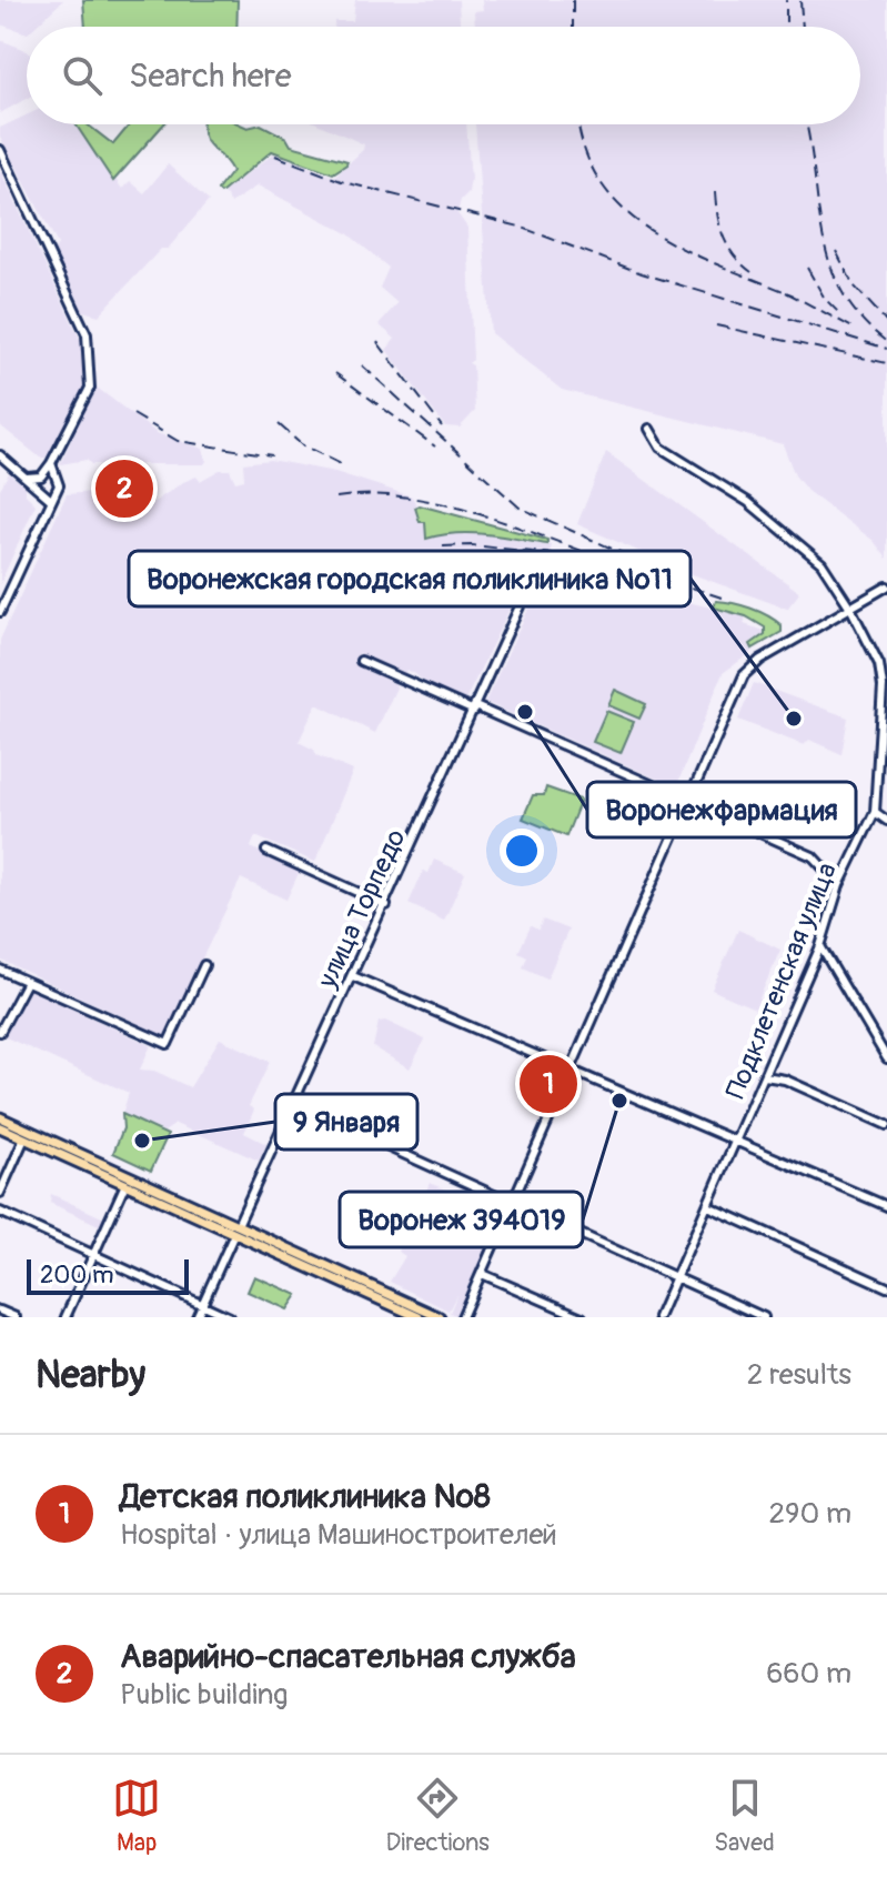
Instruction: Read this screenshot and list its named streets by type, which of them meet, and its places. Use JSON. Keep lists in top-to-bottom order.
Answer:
{
  "streets": {
    "street": ["улица Торпедо", "Подклетенская улица"]
  },
  "places": [
    "Воронежфармация",
    "Воронежская городская поликлиника №11",
    "Воронеж 394019",
    "9 Января"
  ],
  "scale_bar": "200 m",
  "page": {
    "search": "Search here",
    "pins": ["2", "1"],
    "scale": "200 m",
    "heading": ["Nearby", "2 results"],
    "list": [
      {
        "mark": "1",
        "name": "Детская поликлиника №8",
        "note": "Hospital · улица Машиностроителей",
        "value": "290 m"
      },
      {
        "mark": "2",
        "name": "Аварийно-спасательная служба",
        "note": "Public building",
        "value": "660 m"
      }
    ],
    "nav": ["Map", "Directions", "Saved"]
  }
}
